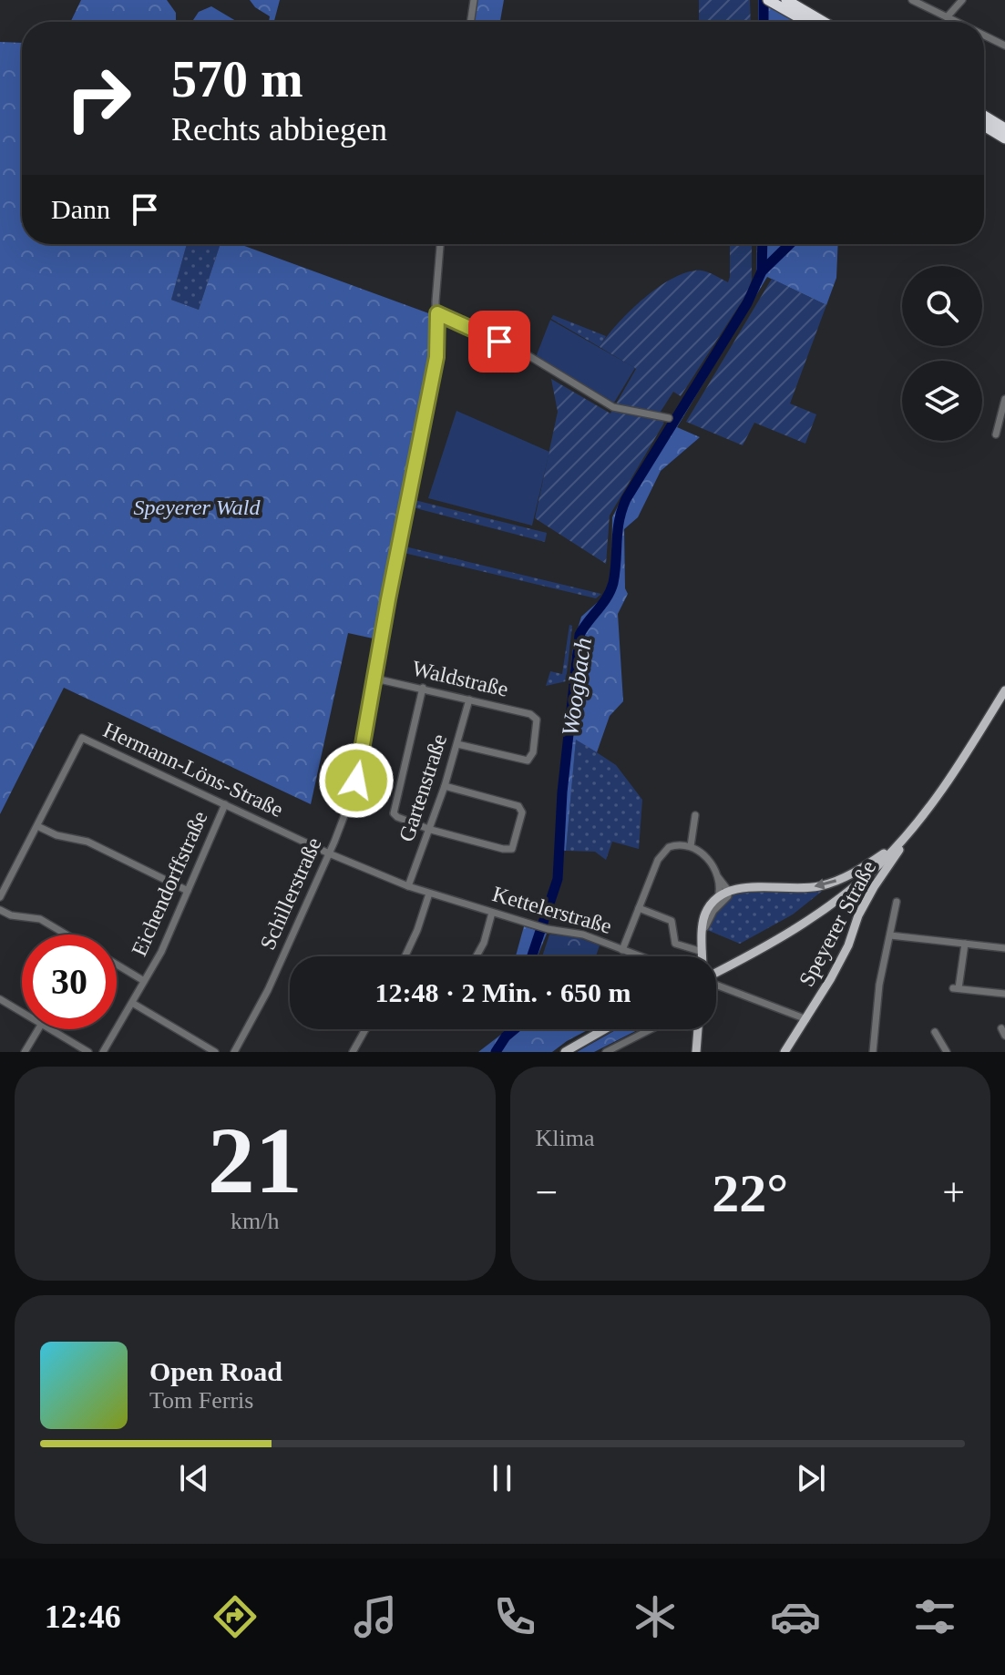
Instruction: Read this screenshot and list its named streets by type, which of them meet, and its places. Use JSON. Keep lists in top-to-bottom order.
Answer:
{
  "streets": {
    "main road": ["Speyerer Straße"],
    "street": [
      "Waldstraße",
      "Hermann-Löns-Straße",
      "Gartenstraße",
      "Eichendorffstraße",
      "Schillerstraße",
      "Kettelerstraße"
    ]
  },
  "crossings": [
    ["Waldstraße", "Gartenstraße"],
    ["Waldstraße", "Schillerstraße"],
    ["Hermann-Löns-Straße", "Gartenstraße"],
    ["Hermann-Löns-Straße", "Eichendorffstraße"],
    ["Hermann-Löns-Straße", "Schillerstraße"],
    ["Hermann-Löns-Straße", "Kettelerstraße"],
    ["Gartenstraße", "Kettelerstraße"]
  ],
  "water": ["Woogbach"],
  "parks": ["Speyerer Wald"],
  "page": {
    "turn": ["570 m", "Rechts abbiegen"],
    "then": "Dann",
    "limit": "30",
    "trip": "12:48 · 2 Min. · 650 m",
    "tile": [
      ["21", "km/h"],
      "Klima"
    ],
    "heat": ["−", "22°", "+"],
    "song": ["Open Road", "Tom Ferris"],
    "tabs": "12:46"
  }
}
